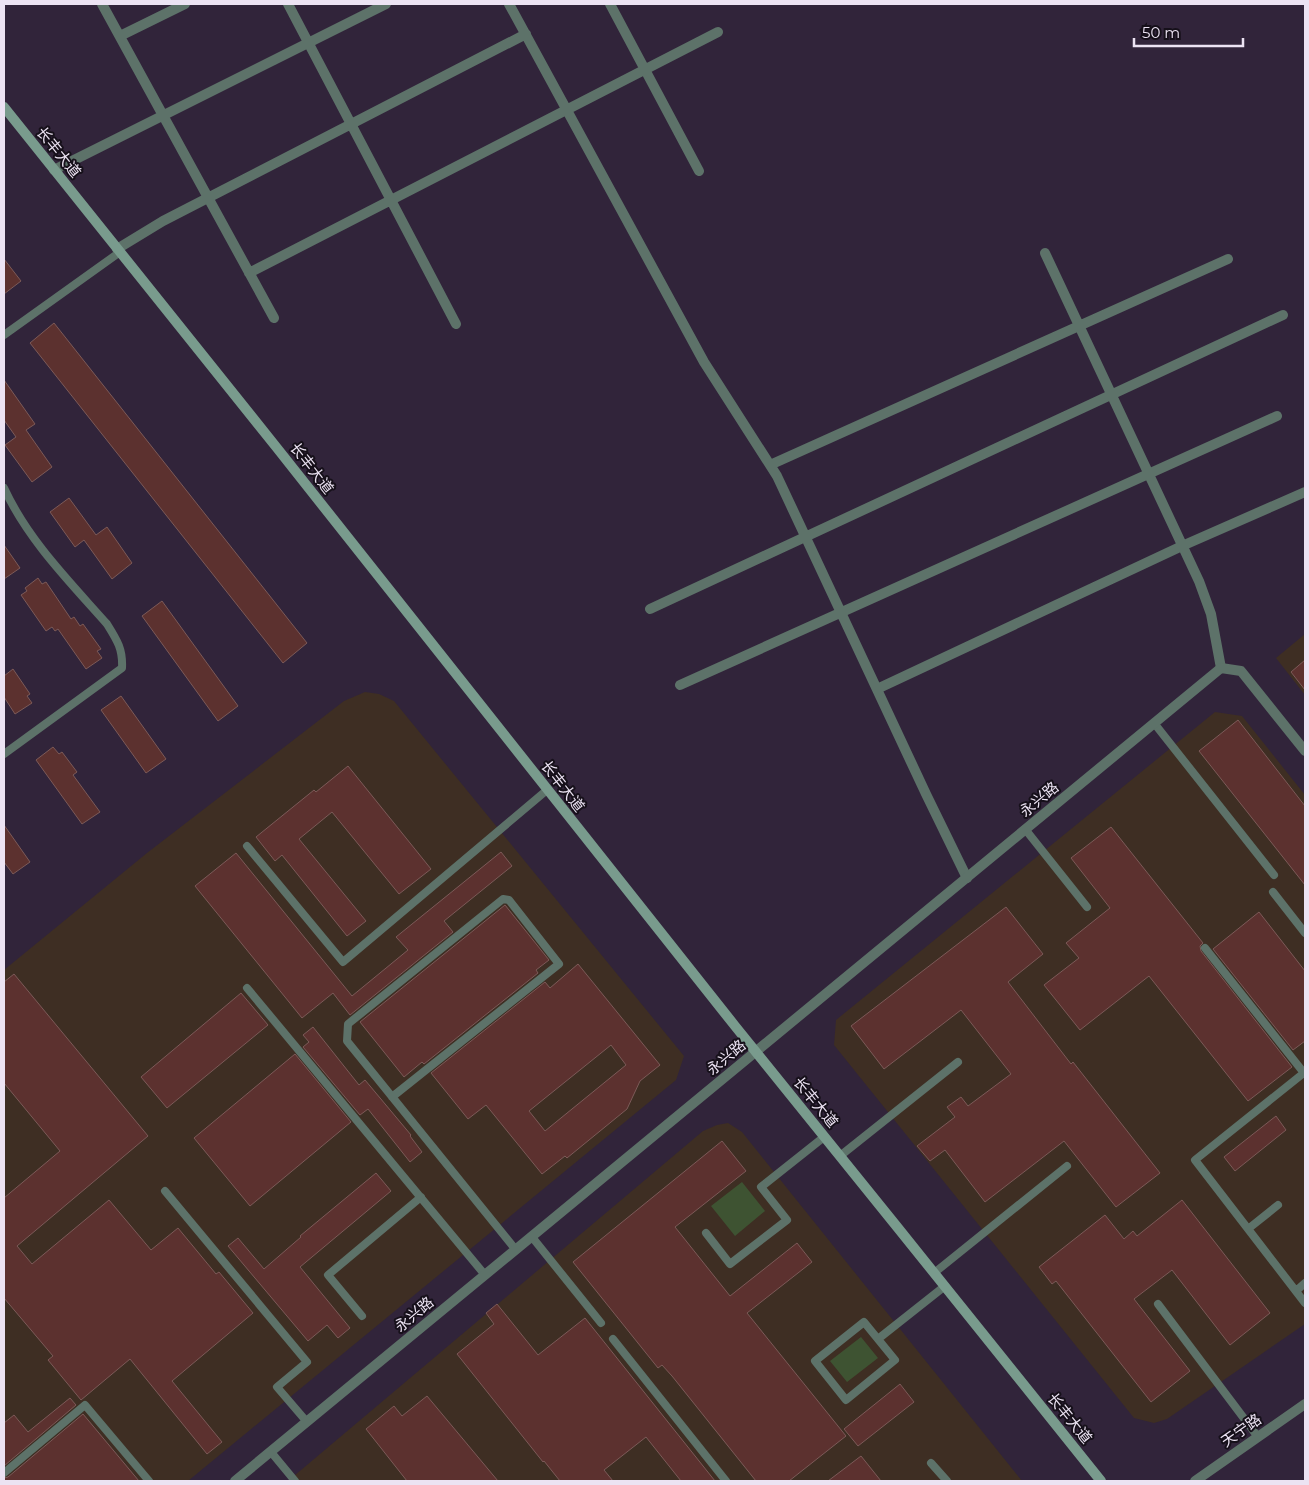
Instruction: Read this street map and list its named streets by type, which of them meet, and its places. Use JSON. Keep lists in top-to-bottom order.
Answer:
{
  "streets": {
    "main road": ["长丰大道"],
    "street": ["永兴路", "天宁路"]
  },
  "crossings": [
    ["长丰大道", "永兴路"]
  ],
  "scale_bar": "50 m"
}
